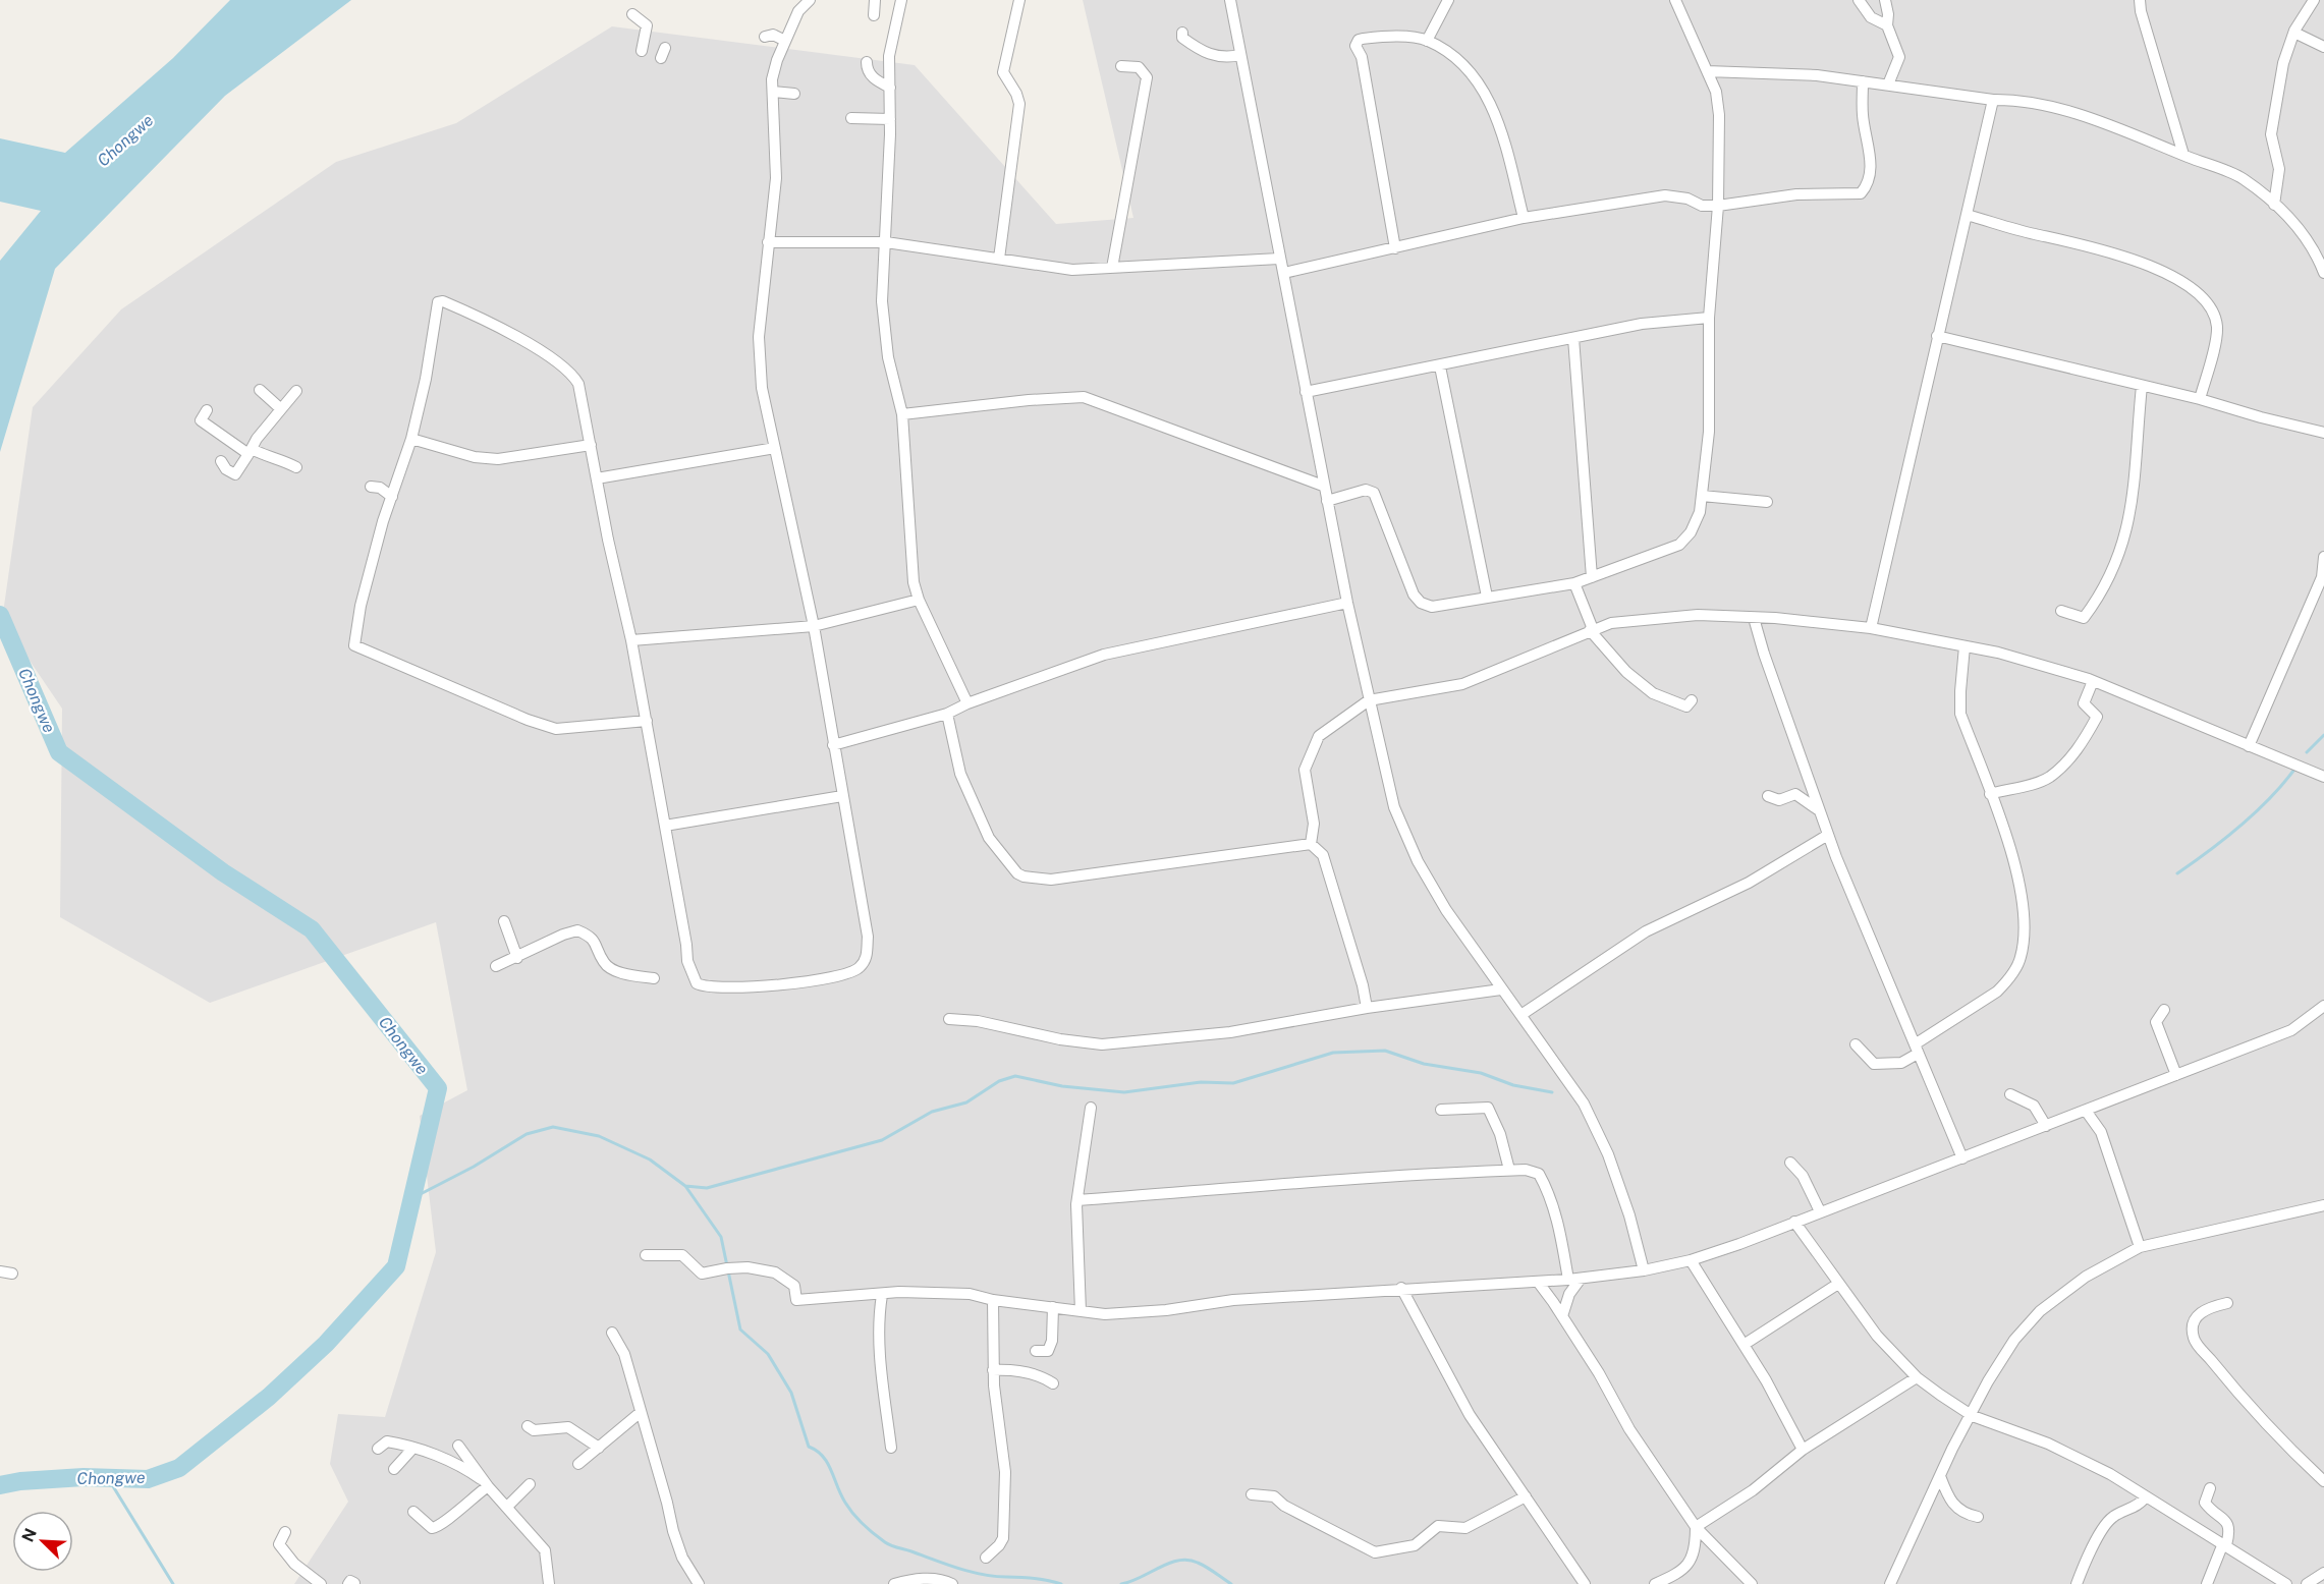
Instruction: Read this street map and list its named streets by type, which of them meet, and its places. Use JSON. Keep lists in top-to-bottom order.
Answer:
{
  "water": ["Chongwe"],
  "north": "top left"
}
